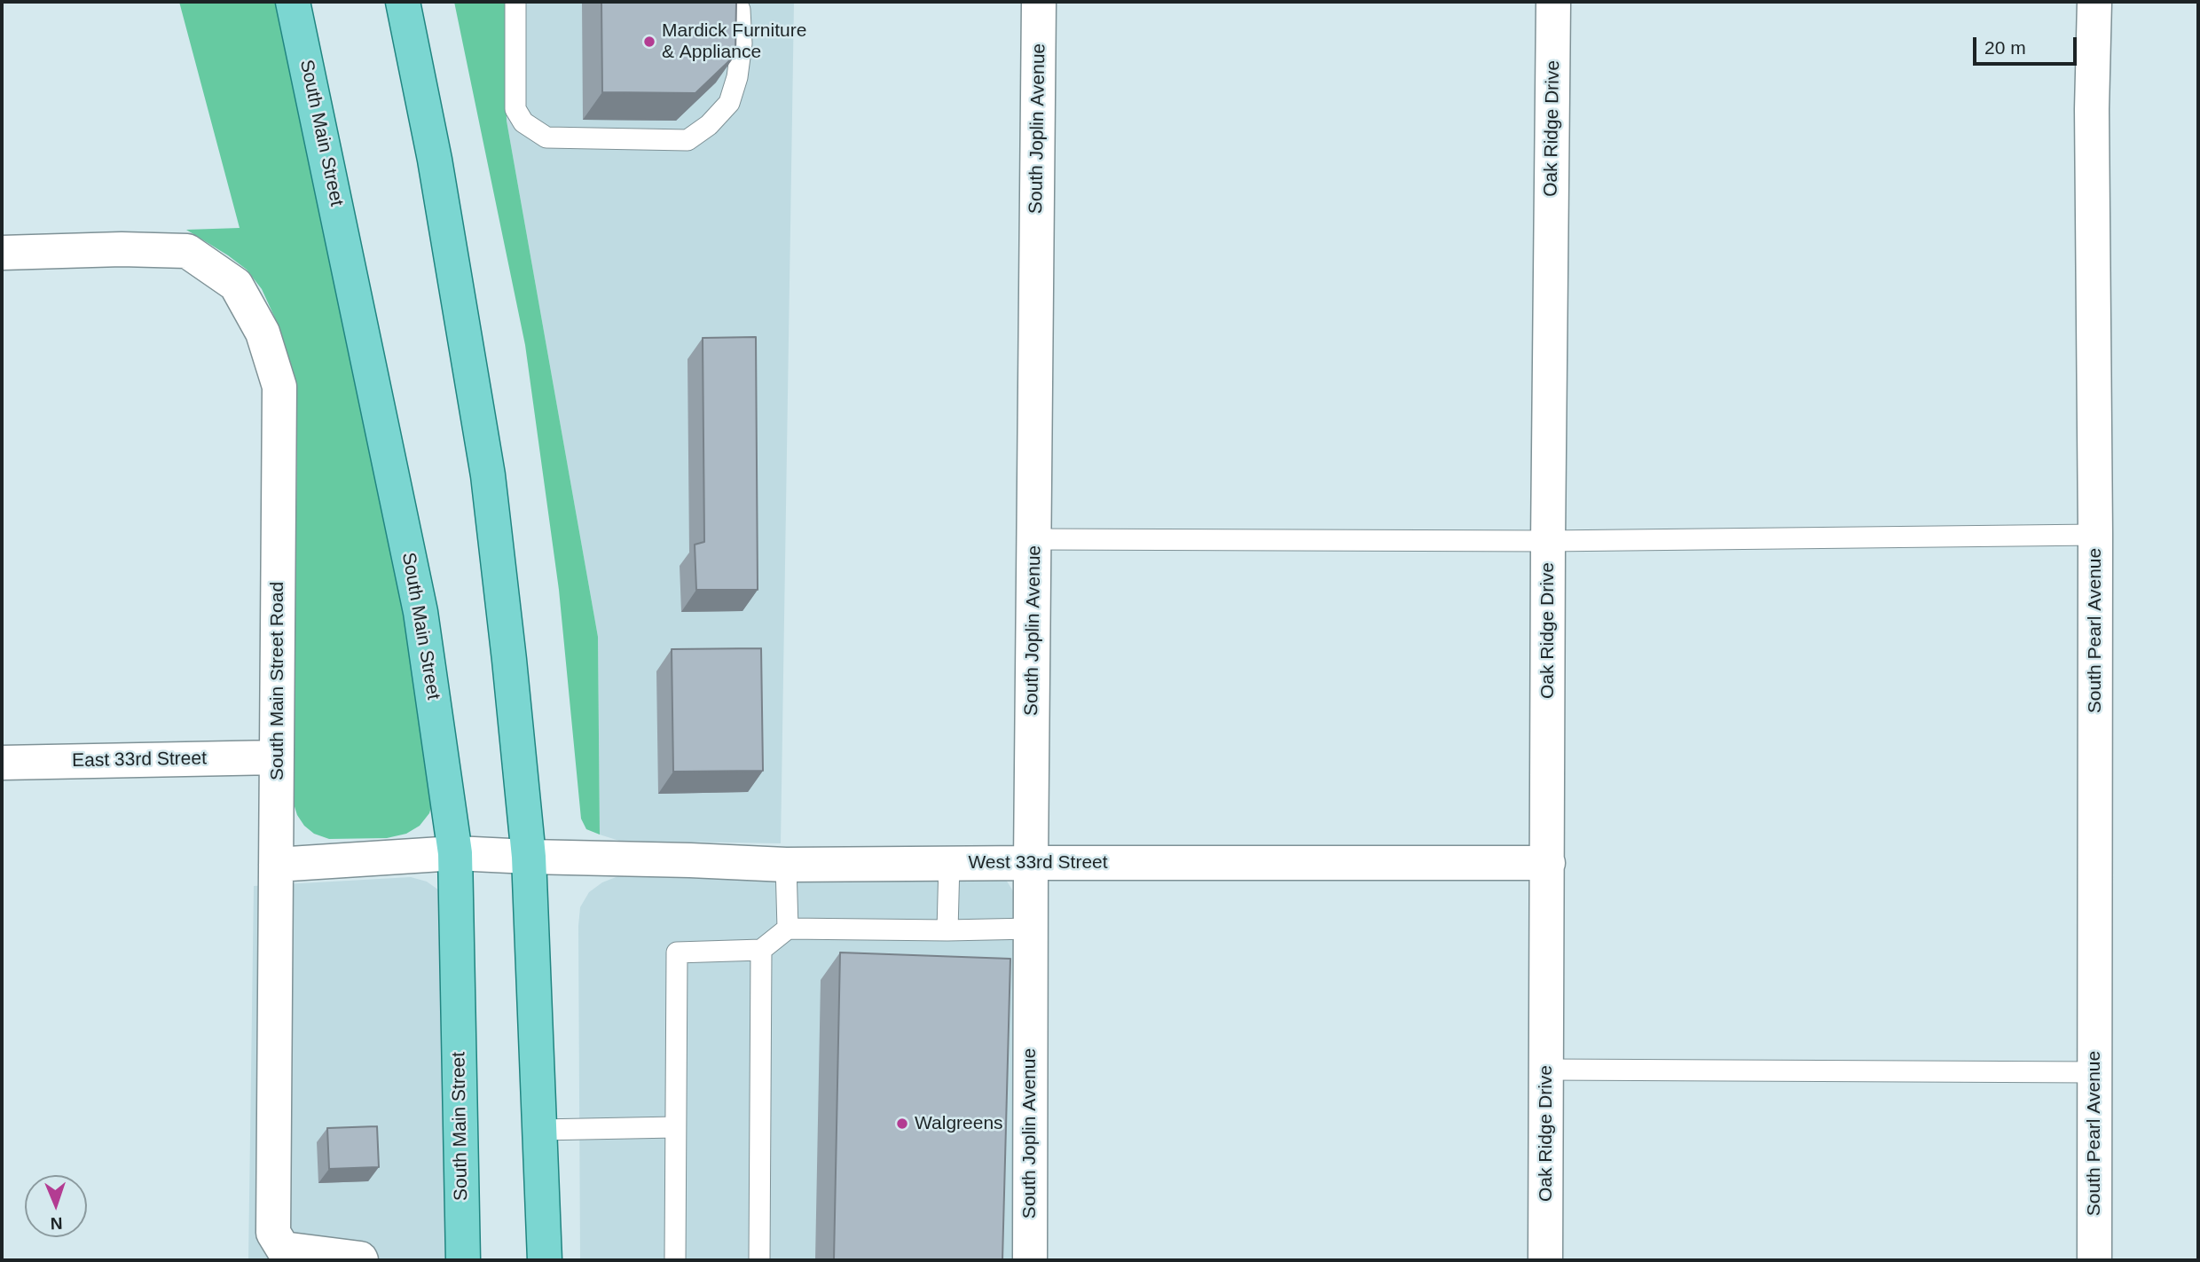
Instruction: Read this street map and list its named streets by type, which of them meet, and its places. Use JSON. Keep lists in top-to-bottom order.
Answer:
{
  "streets": {
    "main road": ["South Main Street"],
    "street": [
      "South Joplin Avenue",
      "Oak Ridge Drive",
      "South Pearl Avenue",
      "South Main Street Road",
      "East 33rd Street",
      "West 33rd Street"
    ]
  },
  "crossings": [
    ["South Joplin Avenue", "West 33rd Street"],
    ["Oak Ridge Drive", "West 33rd Street"],
    ["South Main Street Road", "East 33rd Street"]
  ],
  "places": ["Mardick Furniture & Appliance", "Walgreens"],
  "scale_bar": "20 m",
  "north": "bottom"
}
